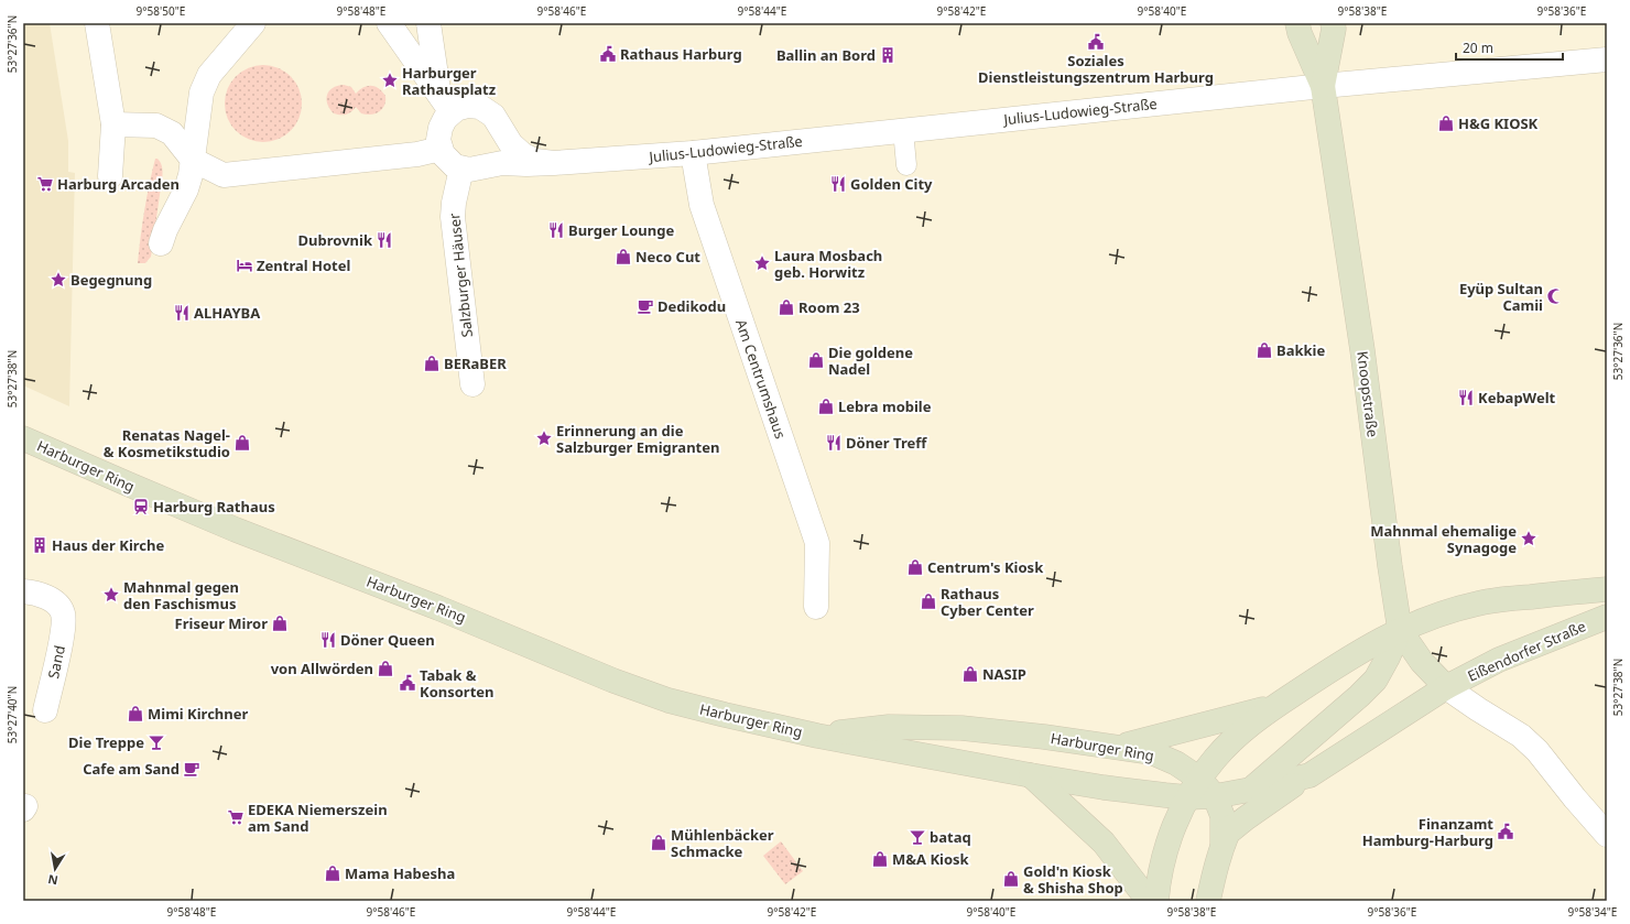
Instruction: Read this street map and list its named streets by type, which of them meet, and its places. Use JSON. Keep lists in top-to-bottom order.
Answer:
{
  "streets": {
    "main road": ["Knoopstraße", "Harburger Ring", "Eißendorfer Straße"],
    "street": [
      "Julius-Ludowieg-Straße",
      "Salzburger Häuser",
      "Am Centrumshaus",
      "Sand"
    ]
  },
  "crossings": [
    ["Julius-Ludowieg-Straße", "Salzburger Häuser"],
    ["Julius-Ludowieg-Straße", "Am Centrumshaus"],
    ["Julius-Ludowieg-Straße", "Knoopstraße"],
    ["Knoopstraße", "Eißendorfer Straße"]
  ],
  "places": {
    "public building": [
      "Soziales Dienstleistungszentrum Harburg",
      "Rathaus Harburg",
      "Tabak & Konsorten",
      "Finanzamt Hamburg-Harburg"
    ],
    "building": ["Ballin an Bord", "Haus der Kirche"],
    "place": [
      "Harburger Rathausplatz",
      "Laura Mosbach geb. Horwitz",
      "Begegnung",
      "Erinnerung an die Salzburger Emigranten",
      "Mahnmal ehemalige Synagoge",
      "Mahnmal gegen den Faschismus"
    ],
    "shop": [
      "H&G KIOSK",
      "Neco Cut",
      "Room 23",
      "Bakkie",
      "Die goldene Nadel",
      "BERaBER",
      "Lebra mobile",
      "Renatas Nagel- & Kosmetikstudio",
      "Centrum's Kiosk",
      "Rathaus Cyber Center",
      "Friseur Miror",
      "von Allwörden",
      "NASIP",
      "Mimi Kirchner",
      "Mühlenbäcker Schmacke",
      "M&A Kiosk",
      "Mama Habesha",
      "Gold'n Kiosk & Shisha Shop"
    ],
    "supermarket": ["Harburg Arcaden", "EDEKA Niemerszein am Sand"],
    "restaurant": [
      "Golden City",
      "Burger Lounge",
      "Dubrovnik",
      "ALHAYBA",
      "KebapWelt",
      "Döner Treff",
      "Döner Queen"
    ],
    "hotel": ["Zentral Hotel"],
    "mosque": ["Eyüp Sultan Camii"],
    "cafe": ["Dedikodu", "Cafe am Sand"],
    "station": ["Harburg Rathaus"],
    "bar": ["Die Treppe", "bataq"]
  },
  "scale_bar": "20 m",
  "north": "bottom",
  "coordinates": [
    "9°58'50\"E",
    "9°58'48\"E",
    "9°58'46\"E",
    "9°58'44\"E",
    "9°58'42\"E",
    "9°58'40\"E",
    "9°58'38\"E",
    "9°58'36\"E",
    "53°27'36\"N",
    "53°27'38\"N",
    "53°27'40\"N",
    "9°58'34\"E"
  ]
}
